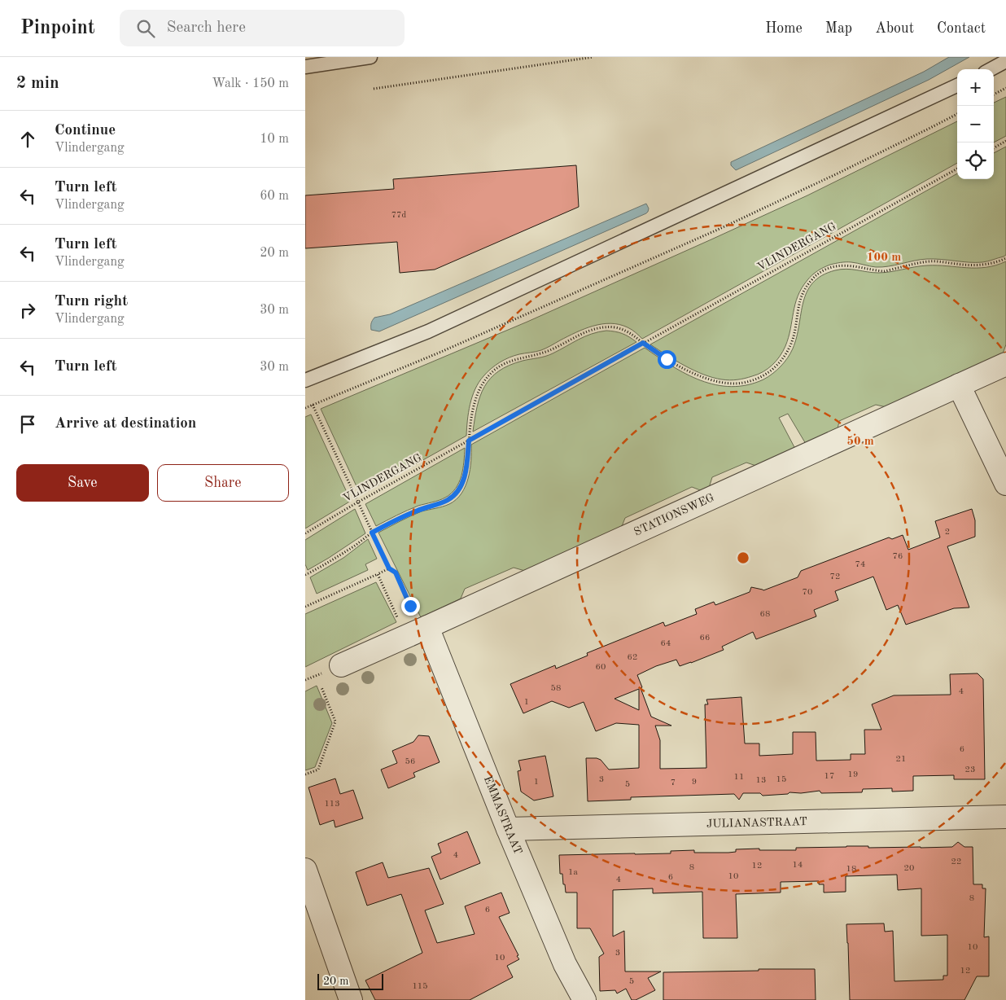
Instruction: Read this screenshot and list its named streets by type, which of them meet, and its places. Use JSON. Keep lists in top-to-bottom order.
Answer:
{
  "streets": {
    "street": ["STATIONSWEG", "EMMASTRAAT", "JULIANASTRAAT"],
    "path": ["VLINDERGANG"]
  },
  "crossings": [
    ["STATIONSWEG", "EMMASTRAAT"],
    ["EMMASTRAAT", "JULIANASTRAAT"]
  ],
  "house_numbers": [
    "77d",
    "2",
    "76",
    "74",
    "72",
    "70",
    "68",
    "66",
    "64",
    "62",
    "60",
    "58",
    "4",
    "1",
    "6",
    "21",
    "56",
    "23",
    "19",
    "17",
    "11",
    "3",
    "15",
    "13",
    "1",
    "9",
    "7",
    "5",
    "113",
    "4",
    "22",
    "14",
    "12",
    "8",
    "20",
    "18",
    "1a",
    "10",
    "6",
    "4",
    "8",
    "6",
    "10",
    "3",
    "10",
    "12",
    "5",
    "115"
  ],
  "scale_bar": "20 m",
  "page": {
    "header": "Pinpoint",
    "search": "Search here",
    "nav": [
      "Home",
      "Map",
      "About",
      "Contact"
    ],
    "heading": ["2 min", "Walk · 150 m"],
    "map_buttons": ["+", "−"],
    "list": [
      ["Continue", "Vlindergang", "10 m"],
      ["Turn left", "Vlindergang", "60 m"],
      ["Turn left", "Vlindergang", "20 m"],
      ["Turn right", "Vlindergang", "30 m"],
      ["Turn left", "30 m"],
      "Arrive at destination"
    ],
    "buttons": ["Save", "Share"],
    "scale": "20 m"
  },
  "rings": ["100 m", "50 m"]
}
